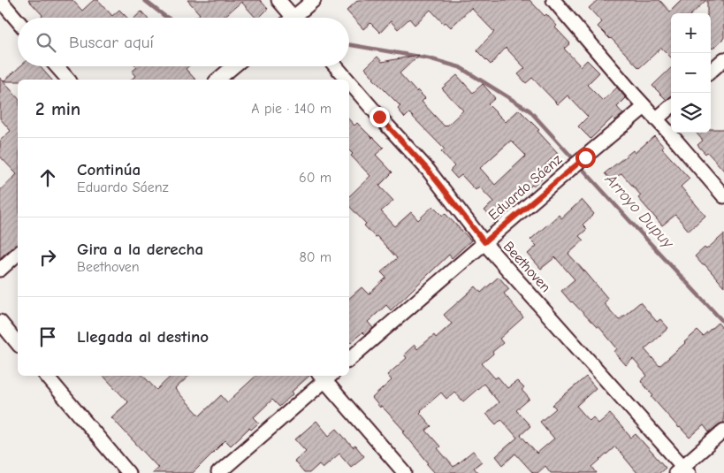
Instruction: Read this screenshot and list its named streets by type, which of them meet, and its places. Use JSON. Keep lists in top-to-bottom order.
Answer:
{
  "streets": {
    "street": ["Eduardo Sáenz", "Beethoven"]
  },
  "crossings": [
    ["Eduardo Sáenz", "Beethoven"]
  ],
  "water": ["Arroyo Dupuy"],
  "page": {
    "map_buttons": ["+", "−"],
    "search": "Buscar aquí",
    "heading": ["2 min", "A pie · 140 m"],
    "list": [
      ["Continúa", "Eduardo Sáenz", "60 m"],
      ["Gira a la derecha", "Beethoven", "80 m"],
      "Llegada al destino"
    ]
  }
}
